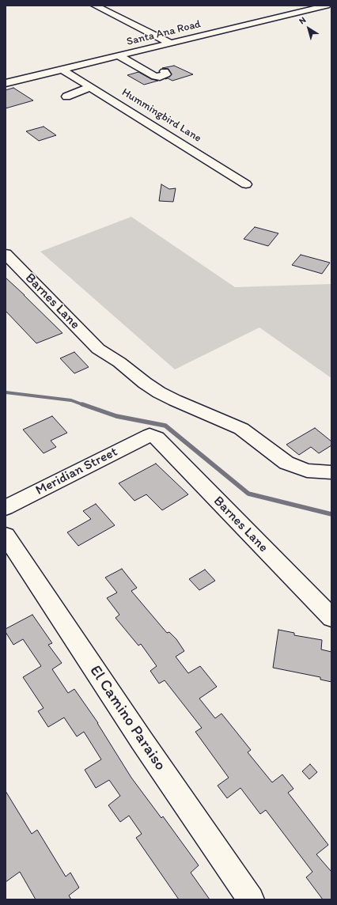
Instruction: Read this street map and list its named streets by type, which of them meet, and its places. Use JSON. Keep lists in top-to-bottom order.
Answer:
{
  "streets": {
    "street": [
      "Santa Ana Road",
      "Hummingbird Lane",
      "Barnes Lane",
      "Meridian Street",
      "El Camino Paraiso"
    ]
  },
  "crossings": [
    ["Santa Ana Road", "Hummingbird Lane"],
    ["Barnes Lane", "Meridian Street"]
  ],
  "north": "top left"
}
